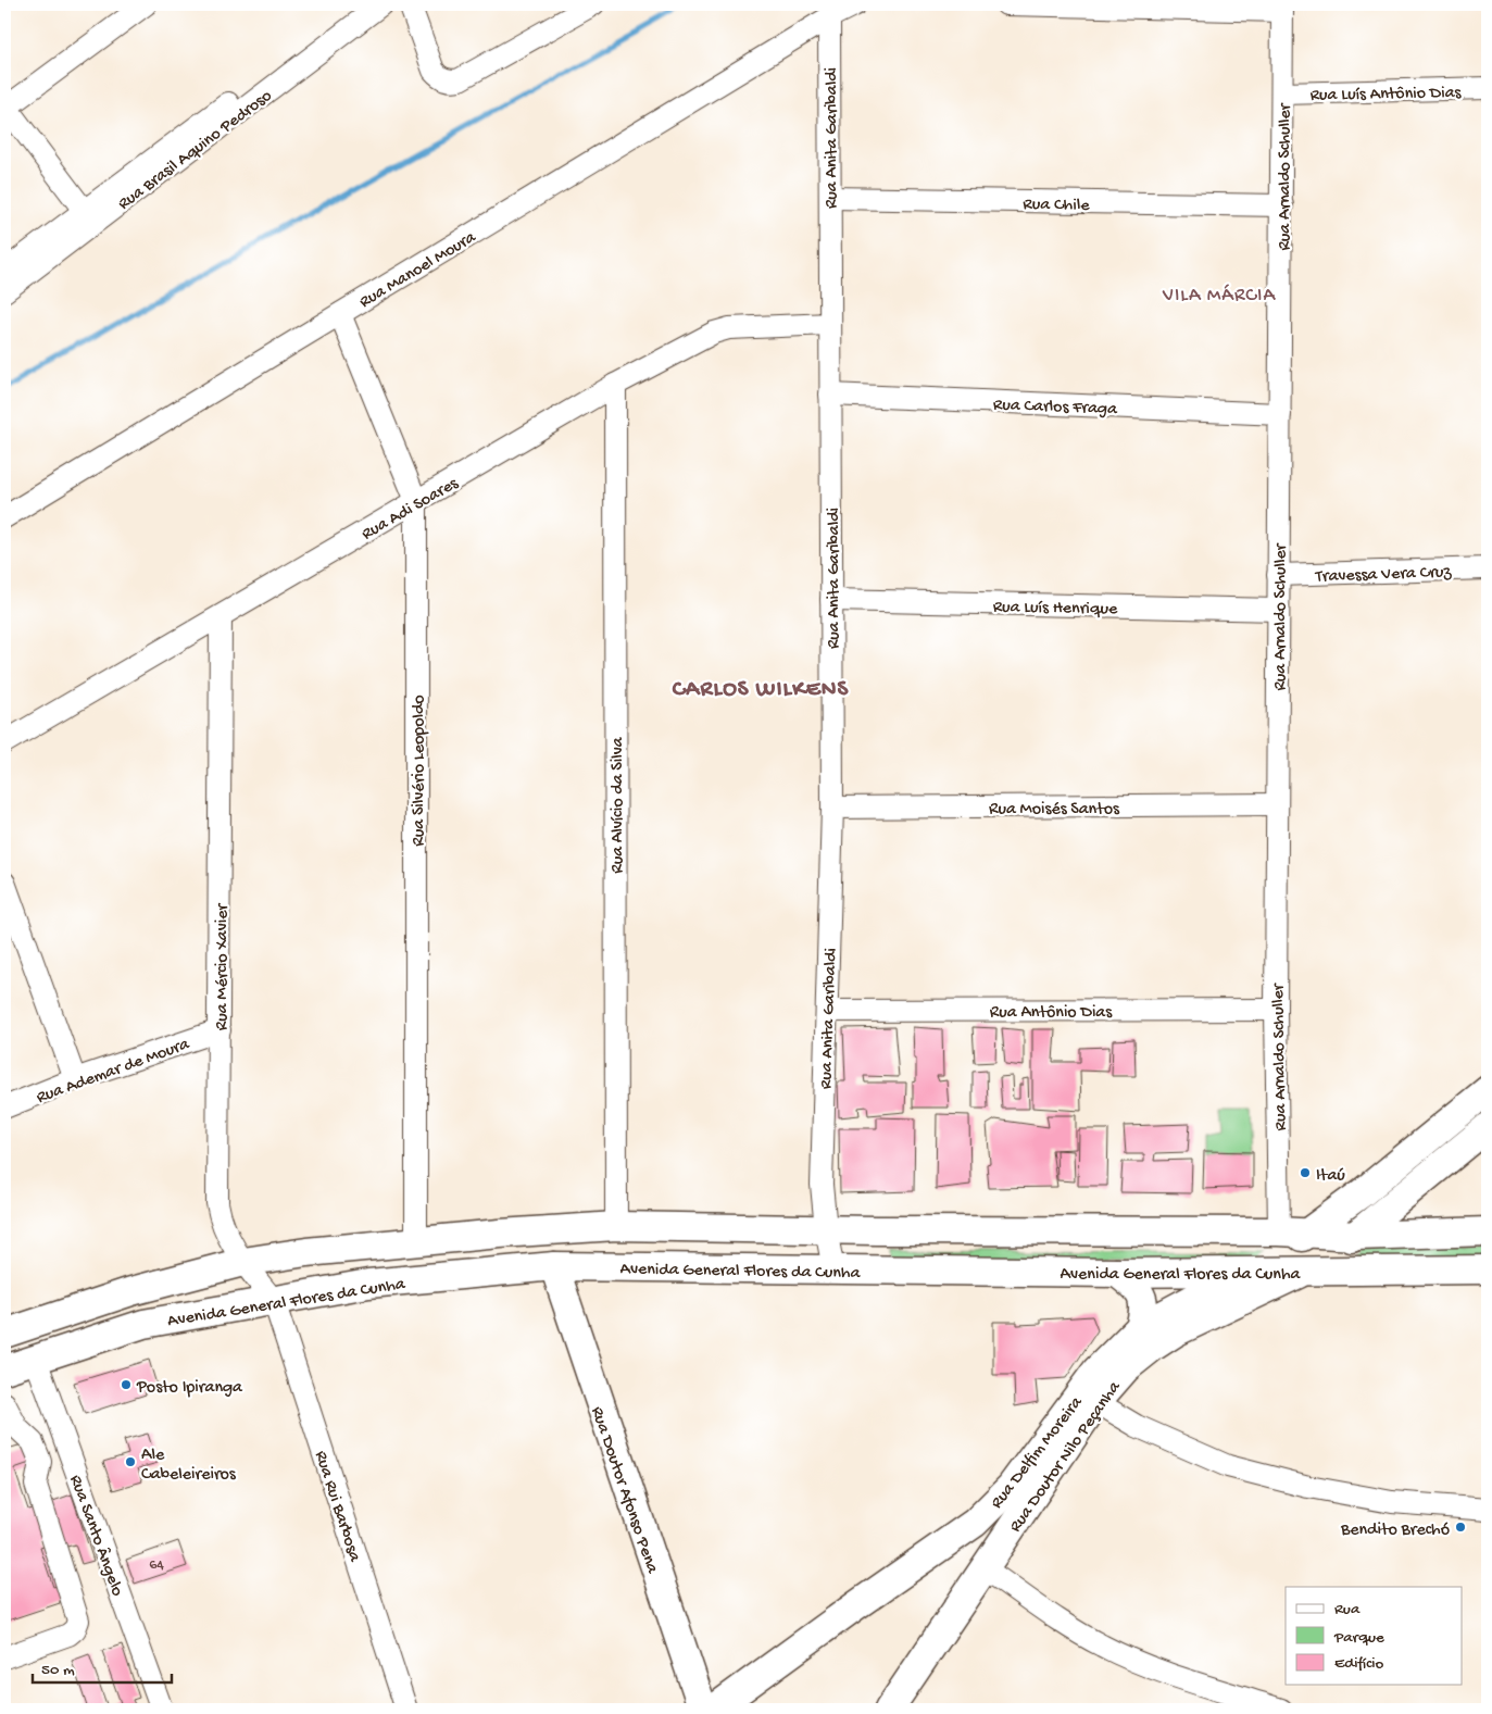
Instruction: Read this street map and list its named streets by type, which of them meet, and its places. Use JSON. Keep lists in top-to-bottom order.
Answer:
{
  "streets": {
    "main road": [
      "Avenida General Flores da Cunha",
      "Rua Delfim Moreira",
      "Rua Doutor Nilo Peçanha",
      "Rua Doutor Afonso Pena"
    ],
    "street": [
      "Rua Luís Antônio Dias",
      "Rua Anita Garibaldi",
      "Rua Brasil Aquino Pedroso",
      "Rua Arnaldo Schuller",
      "Rua Chile",
      "Rua Manoel Moura",
      "Rua Carlos Fraga",
      "Rua Adi Soares",
      "Travessa Vera Cruz",
      "Rua Luís Henrique",
      "Rua Silvério Leopoldo",
      "Rua Alvício da Silva",
      "Rua Moisés Santos",
      "Rua Mércio Xavier",
      "Rua Antônio Dias",
      "Rua Ademar de Moura",
      "Rua Rui Barbosa",
      "Rua Santo Ângelo"
    ]
  },
  "crossings": [
    ["Rua Luís Antônio Dias", "Rua Arnaldo Schuller"],
    ["Rua Anita Garibaldi", "Rua Chile"],
    ["Rua Anita Garibaldi", "Rua Manoel Moura"],
    ["Rua Anita Garibaldi", "Rua Carlos Fraga"],
    ["Rua Anita Garibaldi", "Rua Adi Soares"],
    ["Rua Anita Garibaldi", "Rua Luís Henrique"],
    ["Rua Anita Garibaldi", "Rua Moisés Santos"],
    ["Rua Anita Garibaldi", "Rua Antônio Dias"],
    ["Rua Anita Garibaldi", "Avenida General Flores da Cunha"],
    ["Rua Arnaldo Schuller", "Rua Chile"],
    ["Rua Arnaldo Schuller", "Rua Carlos Fraga"],
    ["Rua Arnaldo Schuller", "Travessa Vera Cruz"],
    ["Rua Arnaldo Schuller", "Rua Luís Henrique"],
    ["Rua Arnaldo Schuller", "Rua Moisés Santos"],
    ["Rua Arnaldo Schuller", "Rua Antônio Dias"],
    ["Rua Arnaldo Schuller", "Avenida General Flores da Cunha"],
    ["Rua Manoel Moura", "Rua Silvério Leopoldo"],
    ["Rua Adi Soares", "Rua Silvério Leopoldo"],
    ["Rua Adi Soares", "Rua Alvício da Silva"],
    ["Rua Adi Soares", "Rua Mércio Xavier"],
    ["Rua Silvério Leopoldo", "Avenida General Flores da Cunha"],
    ["Rua Alvício da Silva", "Avenida General Flores da Cunha"],
    ["Rua Mércio Xavier", "Rua Ademar de Moura"],
    ["Rua Mércio Xavier", "Avenida General Flores da Cunha"],
    ["Rua Mércio Xavier", "Rua Rui Barbosa"],
    ["Avenida General Flores da Cunha", "Rua Delfim Moreira"],
    ["Avenida General Flores da Cunha", "Rua Doutor Nilo Peçanha"],
    ["Avenida General Flores da Cunha", "Rua Doutor Afonso Pena"],
    ["Avenida General Flores da Cunha", "Rua Rui Barbosa"],
    ["Avenida General Flores da Cunha", "Rua Santo Ângelo"]
  ],
  "districts": ["VILA MÁRCIA", "CARLOS WILKENS"],
  "places": [
    "Itaú",
    "Posto Ipiranga",
    "Ale Cabeleireiros",
    "Bendito Brechó"
  ],
  "house_numbers": ["64"],
  "legend": ["Rua", "Parque", "Edifício"],
  "scale_bar": "50 m"
}
